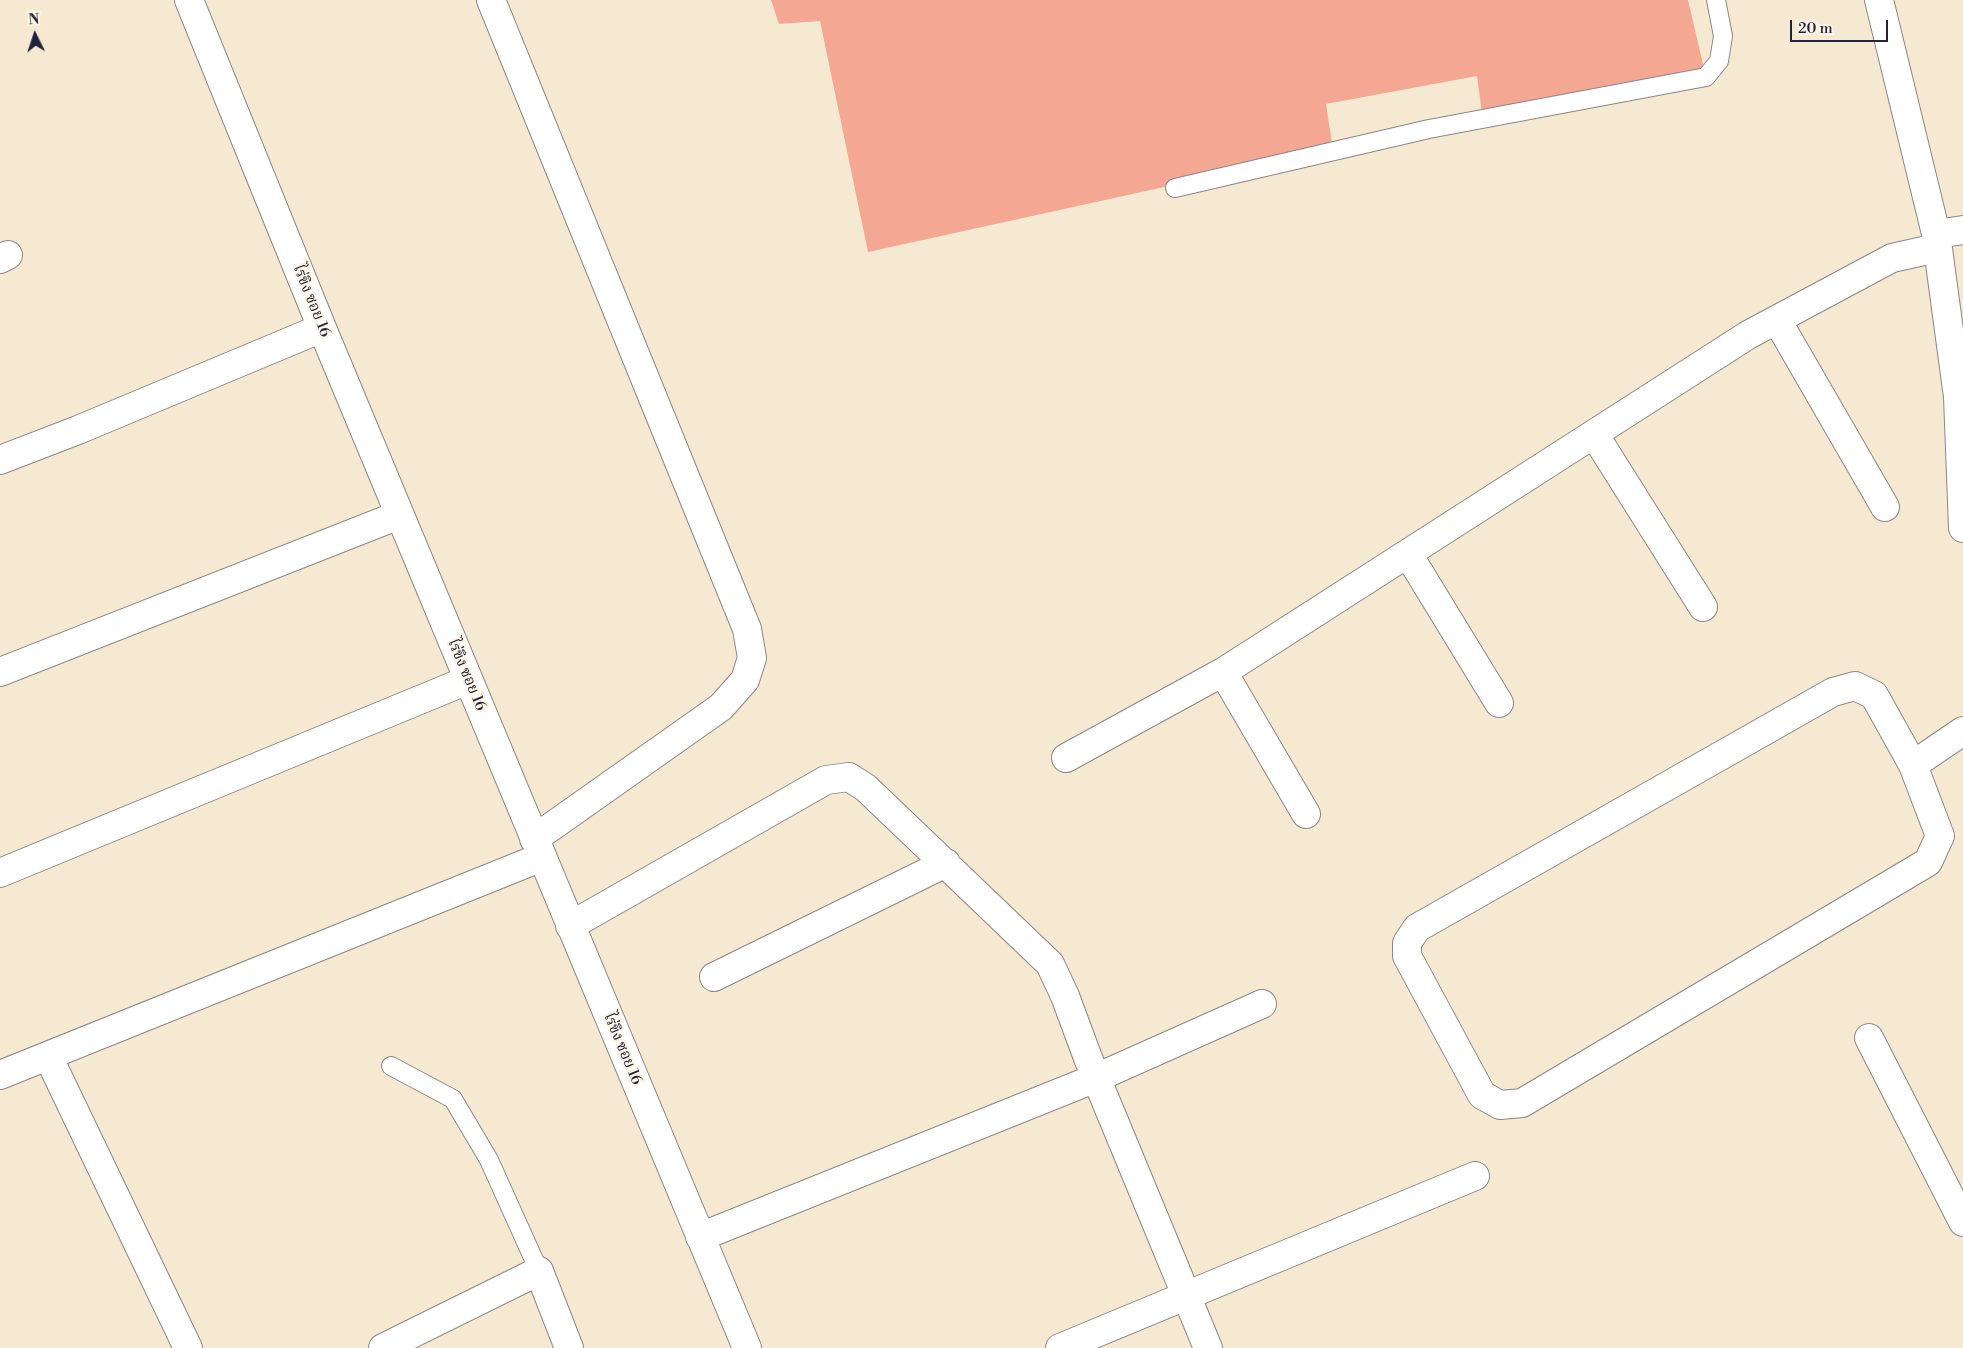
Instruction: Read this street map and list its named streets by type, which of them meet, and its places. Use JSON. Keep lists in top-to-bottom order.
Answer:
{
  "streets": {
    "street": ["ไร่ขิง ซอย 16"]
  },
  "scale_bar": "20 m",
  "north": "top"
}
